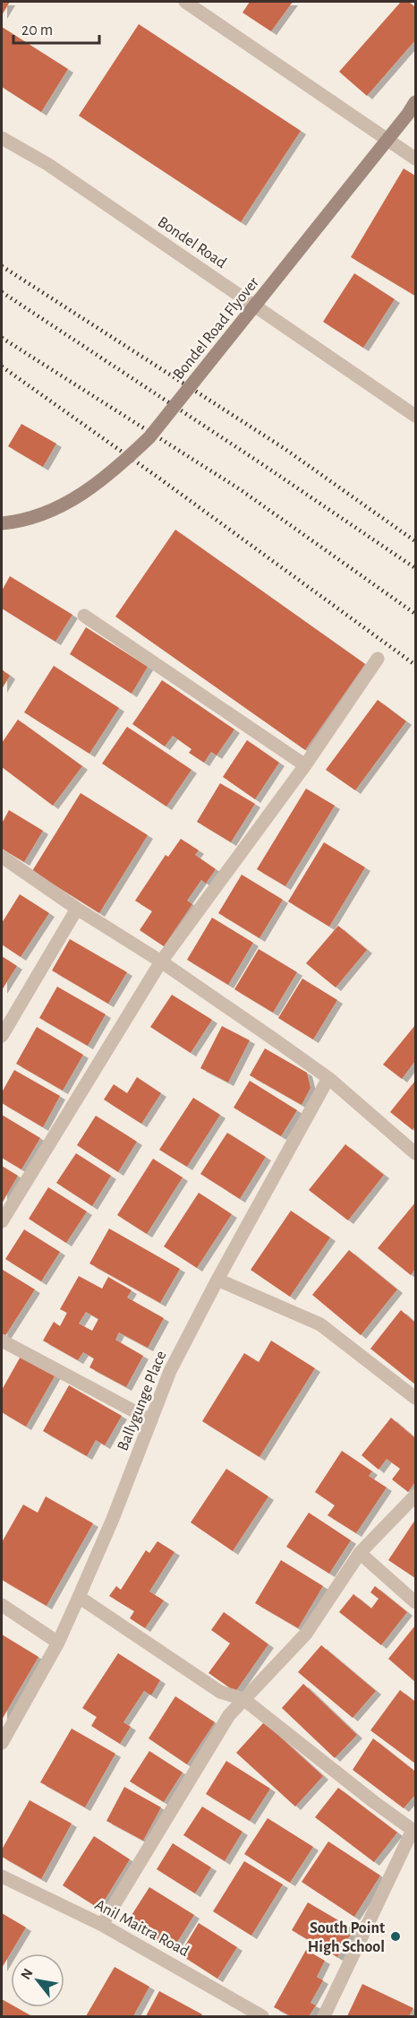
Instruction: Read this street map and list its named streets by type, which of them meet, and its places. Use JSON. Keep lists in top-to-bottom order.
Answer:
{
  "streets": {
    "main road": ["Bondel Road Flyover"],
    "street": ["Bondel Road", "Ballygunge Place", "Anil Maitra Road"]
  },
  "places": ["South Point High School"],
  "scale_bar": "20 m",
  "north": "top left"
}
